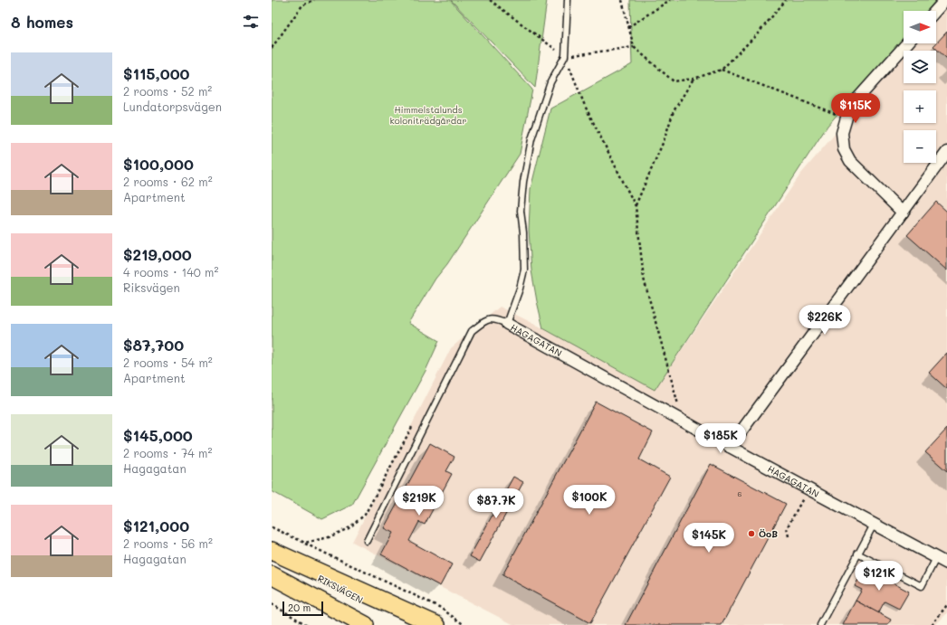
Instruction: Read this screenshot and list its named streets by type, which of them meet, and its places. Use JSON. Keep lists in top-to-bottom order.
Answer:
{
  "streets": {
    "highway": ["RIKSVÄGEN"],
    "street": ["HAGAGATAN"]
  },
  "parks": ["Himmelstalunds koloniträdgårdar"],
  "places": ["ÖoB"],
  "house_numbers": ["6"],
  "scale_bar": "20 m",
  "north": "right",
  "page": {
    "heading": "8 homes",
    "map_buttons": ["+", "−"],
    "list": [
      {
        "name": "$115,000",
        "note": "2 rooms · 52 m² · Lundatorpsvägen"
      },
      {
        "name": "$100,000",
        "note": "2 rooms · 62 m² · Apartment"
      },
      {
        "name": "$219,000",
        "note": "4 rooms · 140 m² · Riksvägen"
      },
      {
        "name": "$87,700",
        "note": "2 rooms · 54 m² · Apartment"
      },
      {
        "name": "$145,000",
        "note": "2 rooms · 74 m² · Hagagatan"
      },
      {
        "name": "$121,000",
        "note": "2 rooms · 56 m² · Hagagatan"
      }
    ],
    "price": [
      "$115K",
      "$226K",
      "$185K",
      "$100K",
      "$219K",
      "$87.7K",
      "$145K",
      "$121K"
    ],
    "scale": "20 m"
  }
}
